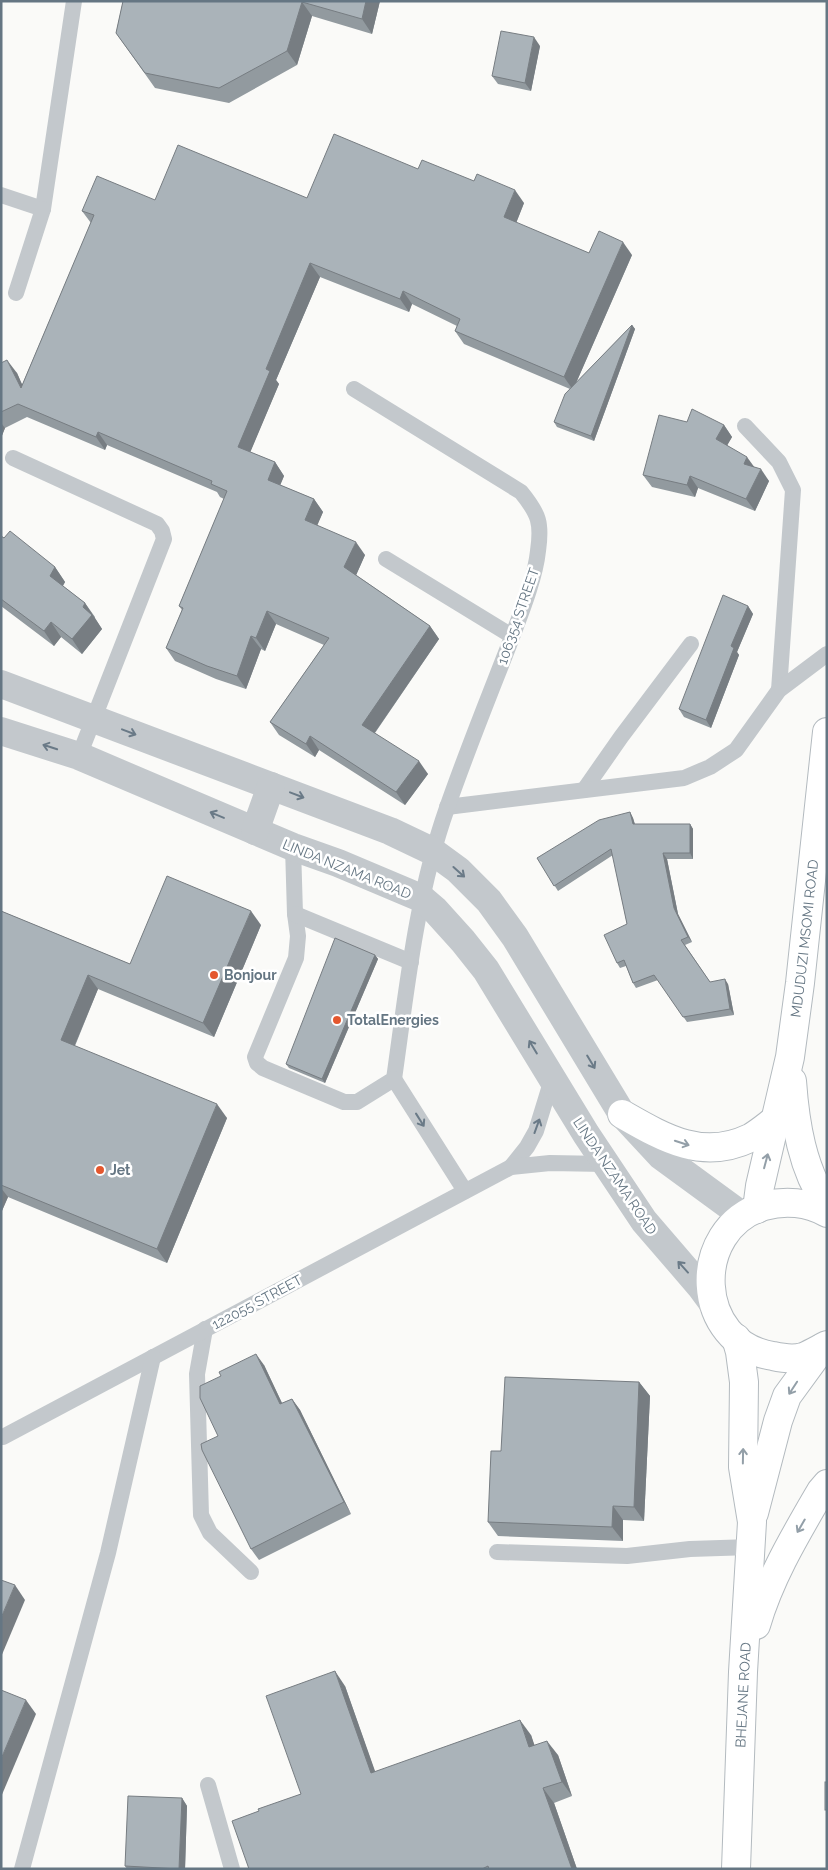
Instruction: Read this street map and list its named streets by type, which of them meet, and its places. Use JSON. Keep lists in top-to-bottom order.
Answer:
{
  "streets": {
    "street": ["LINDA NZAMA ROAD", "MDUDUZI MSOMI ROAD", "BHEJANE ROAD"],
    "lane": ["106354 STREET", "122055 STREET"]
  },
  "crossings": [
    ["106354 STREET", "LINDA NZAMA ROAD"],
    ["LINDA NZAMA ROAD", "122055 STREET"]
  ],
  "places": ["Bonjour", "TotalEnergies", "Jet"]
}
